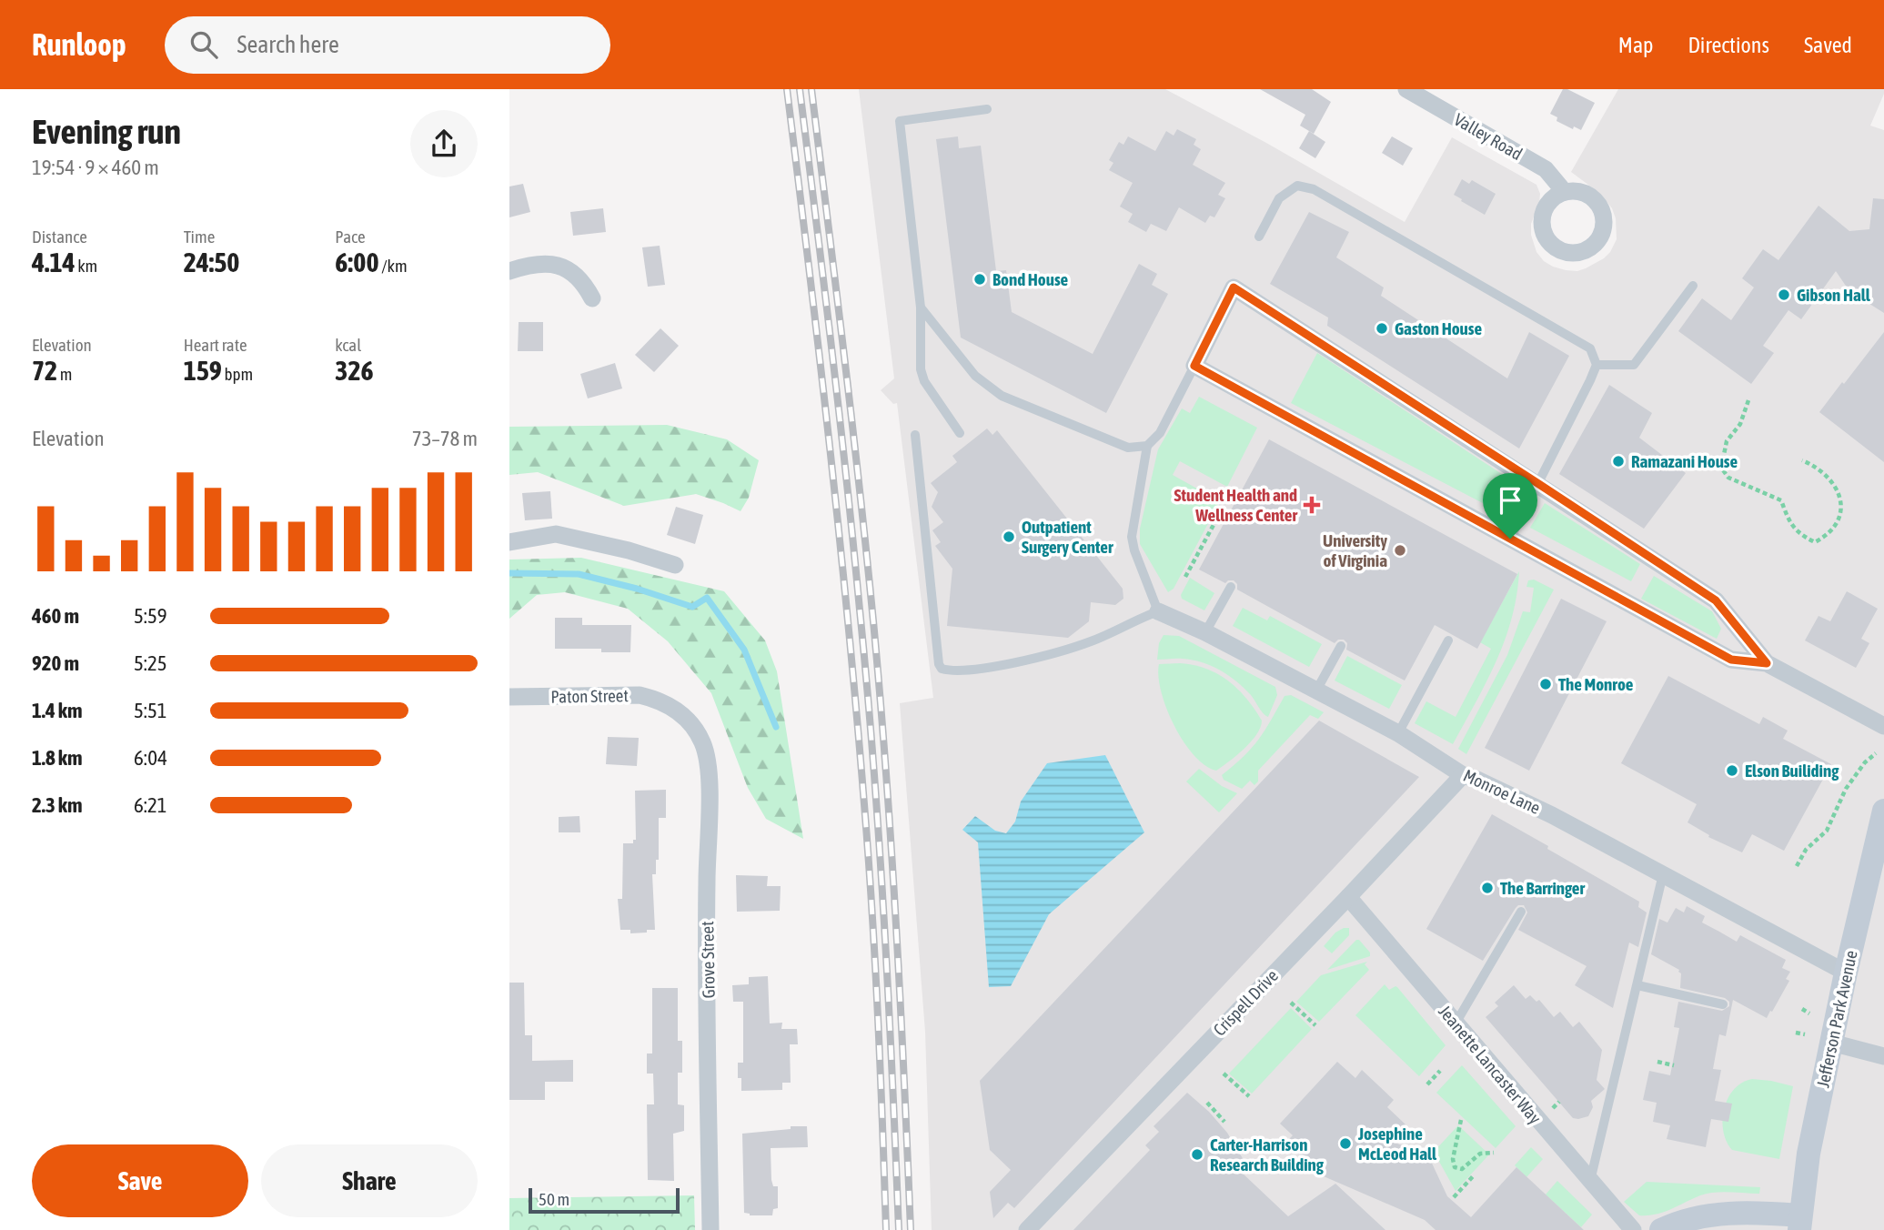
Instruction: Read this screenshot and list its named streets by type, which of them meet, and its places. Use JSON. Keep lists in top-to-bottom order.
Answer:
{
  "streets": {
    "main road": ["Jefferson Park Avenue"],
    "street": [
      "Valley Road",
      "Paton Street",
      "Monroe Lane",
      "Grove Street",
      "Crispell Drive",
      "Jeanette Lancaster Way"
    ]
  },
  "crossings": [
    ["Paton Street", "Grove Street"],
    ["Monroe Lane", "Crispell Drive"],
    ["Monroe Lane", "Jefferson Park Avenue"],
    ["Crispell Drive", "Jeanette Lancaster Way"]
  ],
  "places": {
    "other": [
      "Bond House",
      "Gibson Hall",
      "Gaston House",
      "Ramazani House",
      "Outpatient Surgery Center",
      "University of Virginia",
      "The Monroe",
      "Elson Builiding",
      "The Barringer",
      "Josephine McLeod Hall",
      "Carter-Harrison Research Building"
    ],
    "health": ["Student Health and Wellness Center"]
  },
  "scale_bar": "50 m",
  "page": {
    "header": "Runloop",
    "search": "Search here",
    "nav": ["Map", "Directions", "Saved"],
    "heading": ["Evening run", "19:54 · 9 × 460 m"],
    "stats": [
      ["Distance", "4.14 km"],
      ["Time", "24:50"],
      ["Pace", "6:00 /km"],
      ["Elevation", "72 m"],
      ["Heart rate", "159 bpm"],
      ["kcal", "326"]
    ],
    "chart": ["Elevation", "73–78 m"],
    "list": [
      {
        "name": "460 m",
        "note": "5:59"
      },
      {
        "name": "920 m",
        "note": "5:25"
      },
      {
        "name": "1.4 km",
        "note": "5:51"
      },
      {
        "name": "1.8 km",
        "note": "6:04"
      },
      {
        "name": "2.3 km",
        "note": "6:21"
      }
    ],
    "buttons": ["Save", "Share"],
    "scale": "50 m"
  }
}
